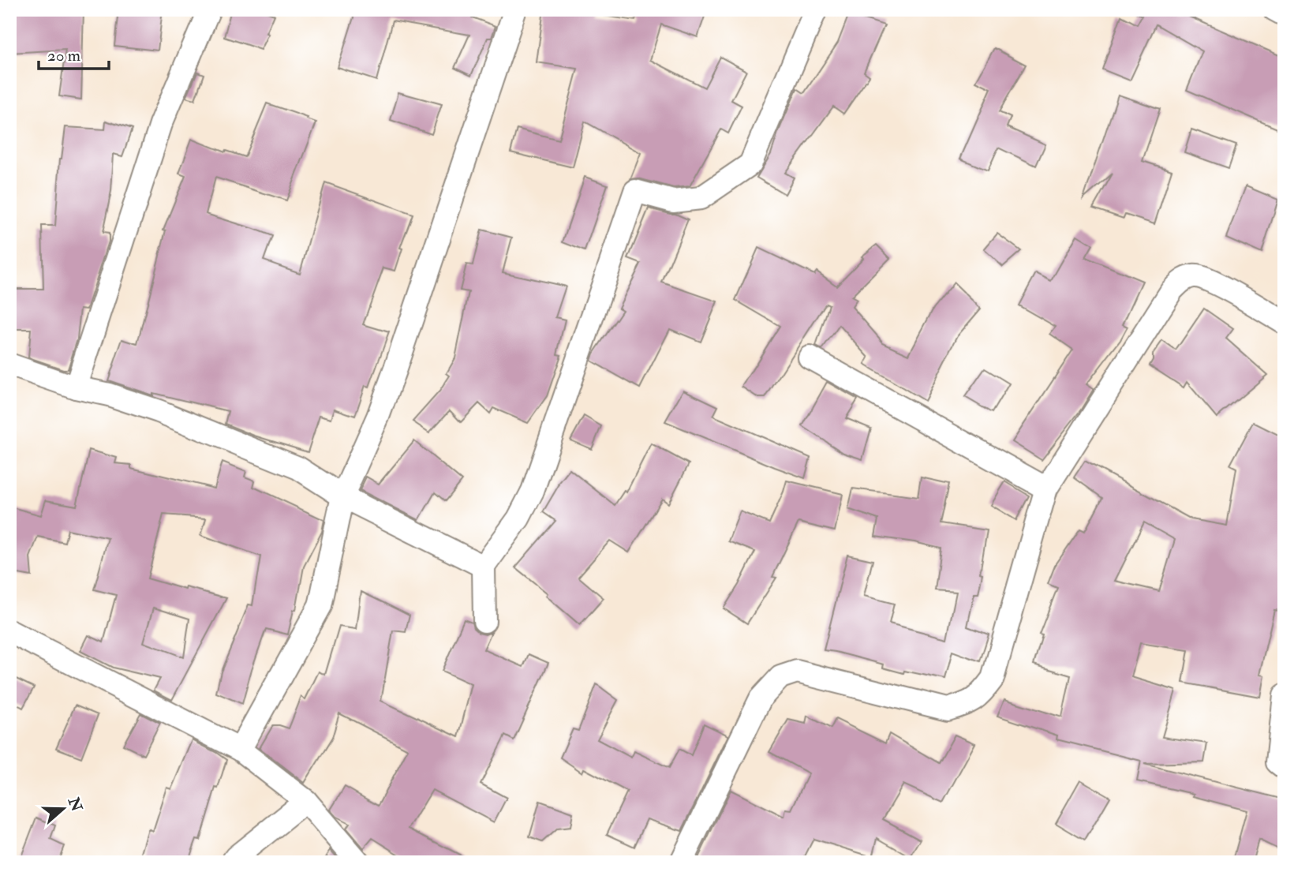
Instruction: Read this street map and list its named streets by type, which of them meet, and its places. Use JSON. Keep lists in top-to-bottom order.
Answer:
{
  "scale_bar": "20 m",
  "north": "right"
}
